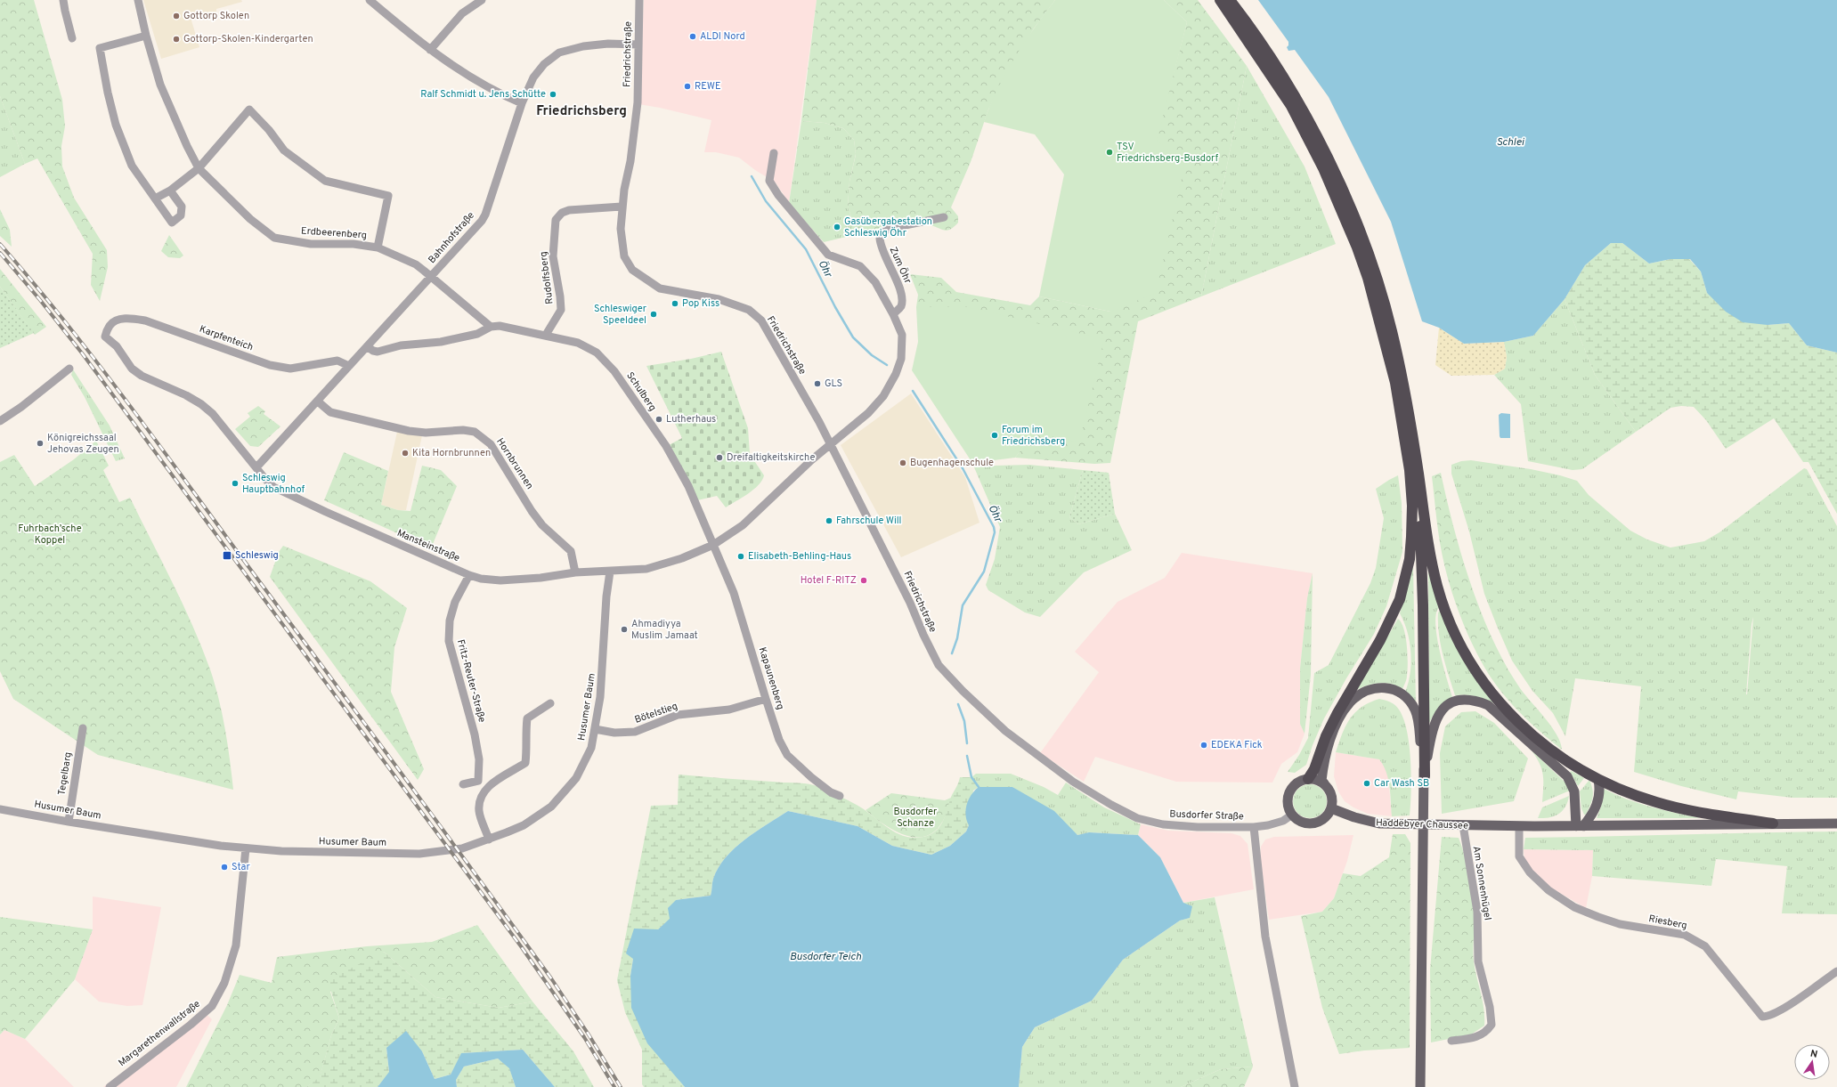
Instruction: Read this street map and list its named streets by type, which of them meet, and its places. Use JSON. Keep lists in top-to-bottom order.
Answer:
{
  "streets": {
    "main road": ["Haddebyer Chaussee"],
    "street": [
      "Friedrichstraße",
      "Erdbeerenberg",
      "Bahnhofstraße",
      "Zum Öhr",
      "Rudolfsberg",
      "Karpfenteich",
      "Schulberg",
      "Hornbrunnen",
      "Mansteinstraße",
      "Kapaunenberg",
      "Fritz-Reuter-Straße",
      "Husumer Baum",
      "Bötelstieg",
      "Tegelbarg",
      "Busdorfer Straße",
      "Am Sonnenhügel",
      "Riesberg",
      "Margarethenwallstraße"
    ]
  },
  "crossings": [
    ["Friedrichstraße", "Bahnhofstraße"],
    ["Friedrichstraße", "Rudolfsberg"],
    ["Friedrichstraße", "Busdorfer Straße"],
    ["Erdbeerenberg", "Bahnhofstraße"],
    ["Erdbeerenberg", "Schulberg"],
    ["Bahnhofstraße", "Karpfenteich"],
    ["Bahnhofstraße", "Hornbrunnen"],
    ["Bahnhofstraße", "Mansteinstraße"],
    ["Rudolfsberg", "Schulberg"],
    ["Karpfenteich", "Mansteinstraße"],
    ["Schulberg", "Kapaunenberg"],
    ["Hornbrunnen", "Mansteinstraße"],
    ["Mansteinstraße", "Fritz-Reuter-Straße"],
    ["Mansteinstraße", "Husumer Baum"],
    ["Kapaunenberg", "Bötelstieg"],
    ["Husumer Baum", "Bötelstieg"],
    ["Husumer Baum", "Tegelbarg"],
    ["Husumer Baum", "Margarethenwallstraße"],
    ["Haddebyer Chaussee", "Am Sonnenhügel"],
    ["Haddebyer Chaussee", "Riesberg"]
  ],
  "districts": ["Friedrichsberg"],
  "water": ["Schlei", "Öhr", "Busdorfer Teich"],
  "parks": ["Fuhrbach’sche Koppel", "Busdorfer Schanze"],
  "places": {
    "other": [
      "Gottorp Skolen",
      "ALDI Nord",
      "Gottorp-Skolen-Kindergarten",
      "REWE",
      "Ralf Schmidt u. Jens Schütte",
      "TSV Friedrichsberg-Busdorf",
      "Gasübergabestation Schleswig Öhr",
      "Pop Kiss",
      "Schleswiger Speeldeel",
      "GLS",
      "Lutherhaus",
      "Forum im Friedrichsberg",
      "Königreichssaal Jehovas Zeugen",
      "Kita Hornbrunnen",
      "Dreifaltigkeitskirche",
      "Bugenhagenschule",
      "Schleswig Hauptbahnhof",
      "Fahrschule Will",
      "Elisabeth-Behling-Haus",
      "Hotel F-RITZ",
      "Ahmadiyya Muslim Jamaat",
      "EDEKA Fick",
      "Car Wash SB",
      "Star"
    ],
    "transit": ["Schleswig"]
  },
  "north": "top"
}
